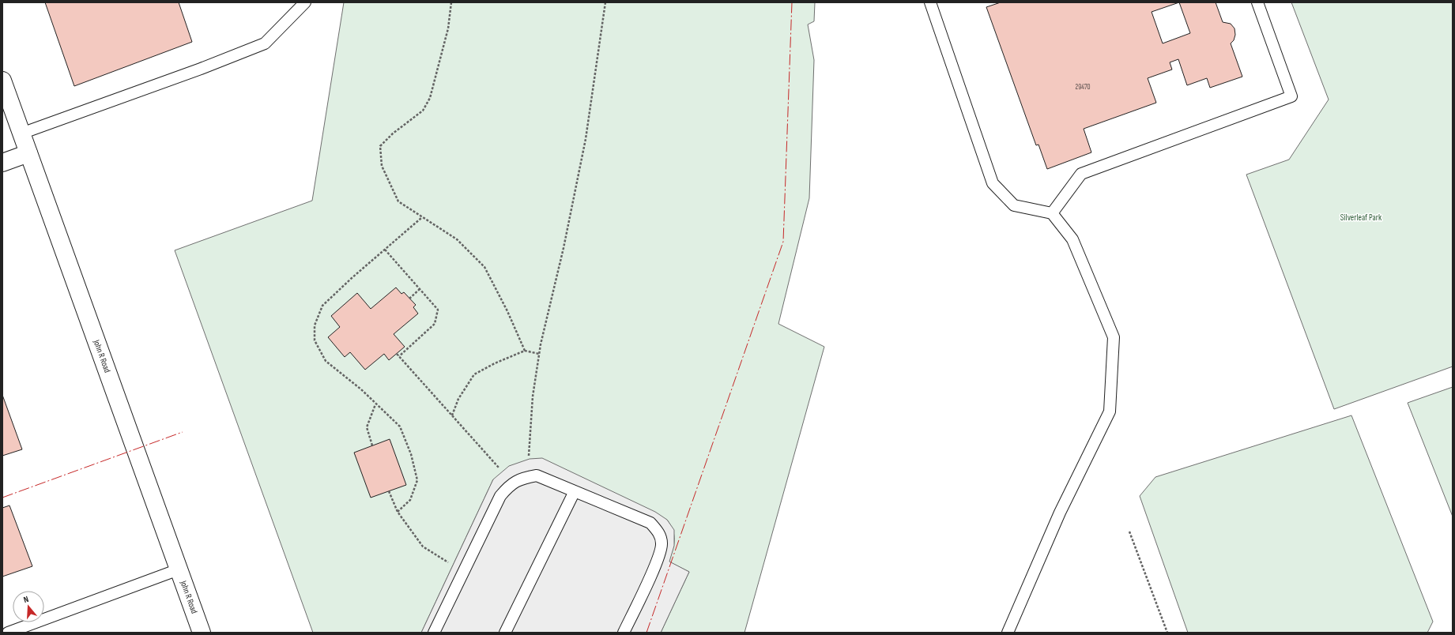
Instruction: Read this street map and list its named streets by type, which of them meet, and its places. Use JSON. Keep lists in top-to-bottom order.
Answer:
{
  "streets": {
    "main road": ["John R Road"]
  },
  "parks": ["Silverleaf Park"],
  "house_numbers": ["29470"],
  "north": "top"
}
